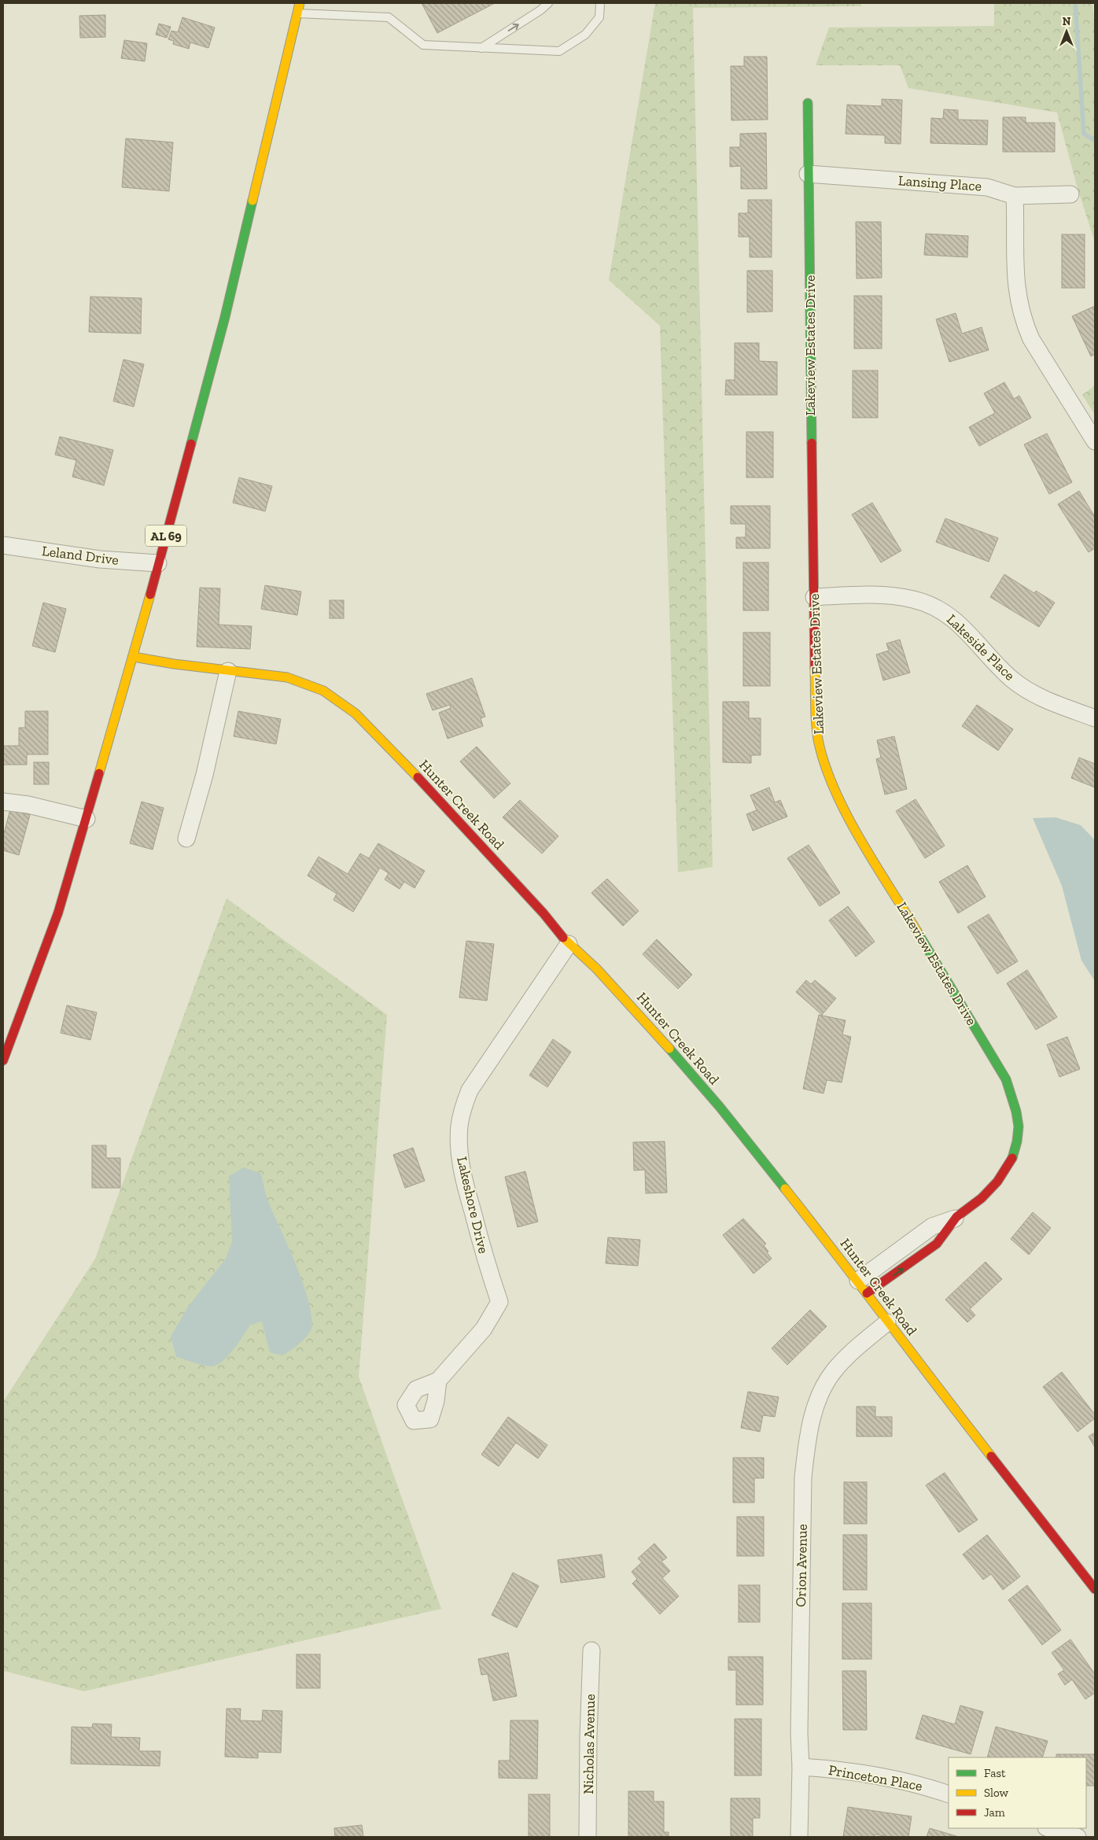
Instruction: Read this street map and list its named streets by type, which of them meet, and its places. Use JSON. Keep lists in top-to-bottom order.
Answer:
{
  "streets": {
    "main road": ["Lakeview Estates Drive", "AL 69", "Hunter Creek Road"],
    "street": [
      "Lansing Place",
      "Leland Drive",
      "Lakeside Place",
      "Lakeshore Drive",
      "Orion Avenue",
      "Nicholas Avenue",
      "Princeton Place"
    ]
  },
  "crossings": [
    ["Lansing Place", "Lakeview Estates Drive"],
    ["Lakeview Estates Drive", "Lakeside Place"],
    ["Lakeview Estates Drive", "Hunter Creek Road"],
    ["AL 69", "Leland Drive"],
    ["AL 69", "Hunter Creek Road"],
    ["Hunter Creek Road", "Lakeshore Drive"],
    ["Hunter Creek Road", "Orion Avenue"],
    ["Orion Avenue", "Princeton Place"]
  ],
  "legend": ["Fast", "Slow", "Jam"],
  "north": "top"
}
